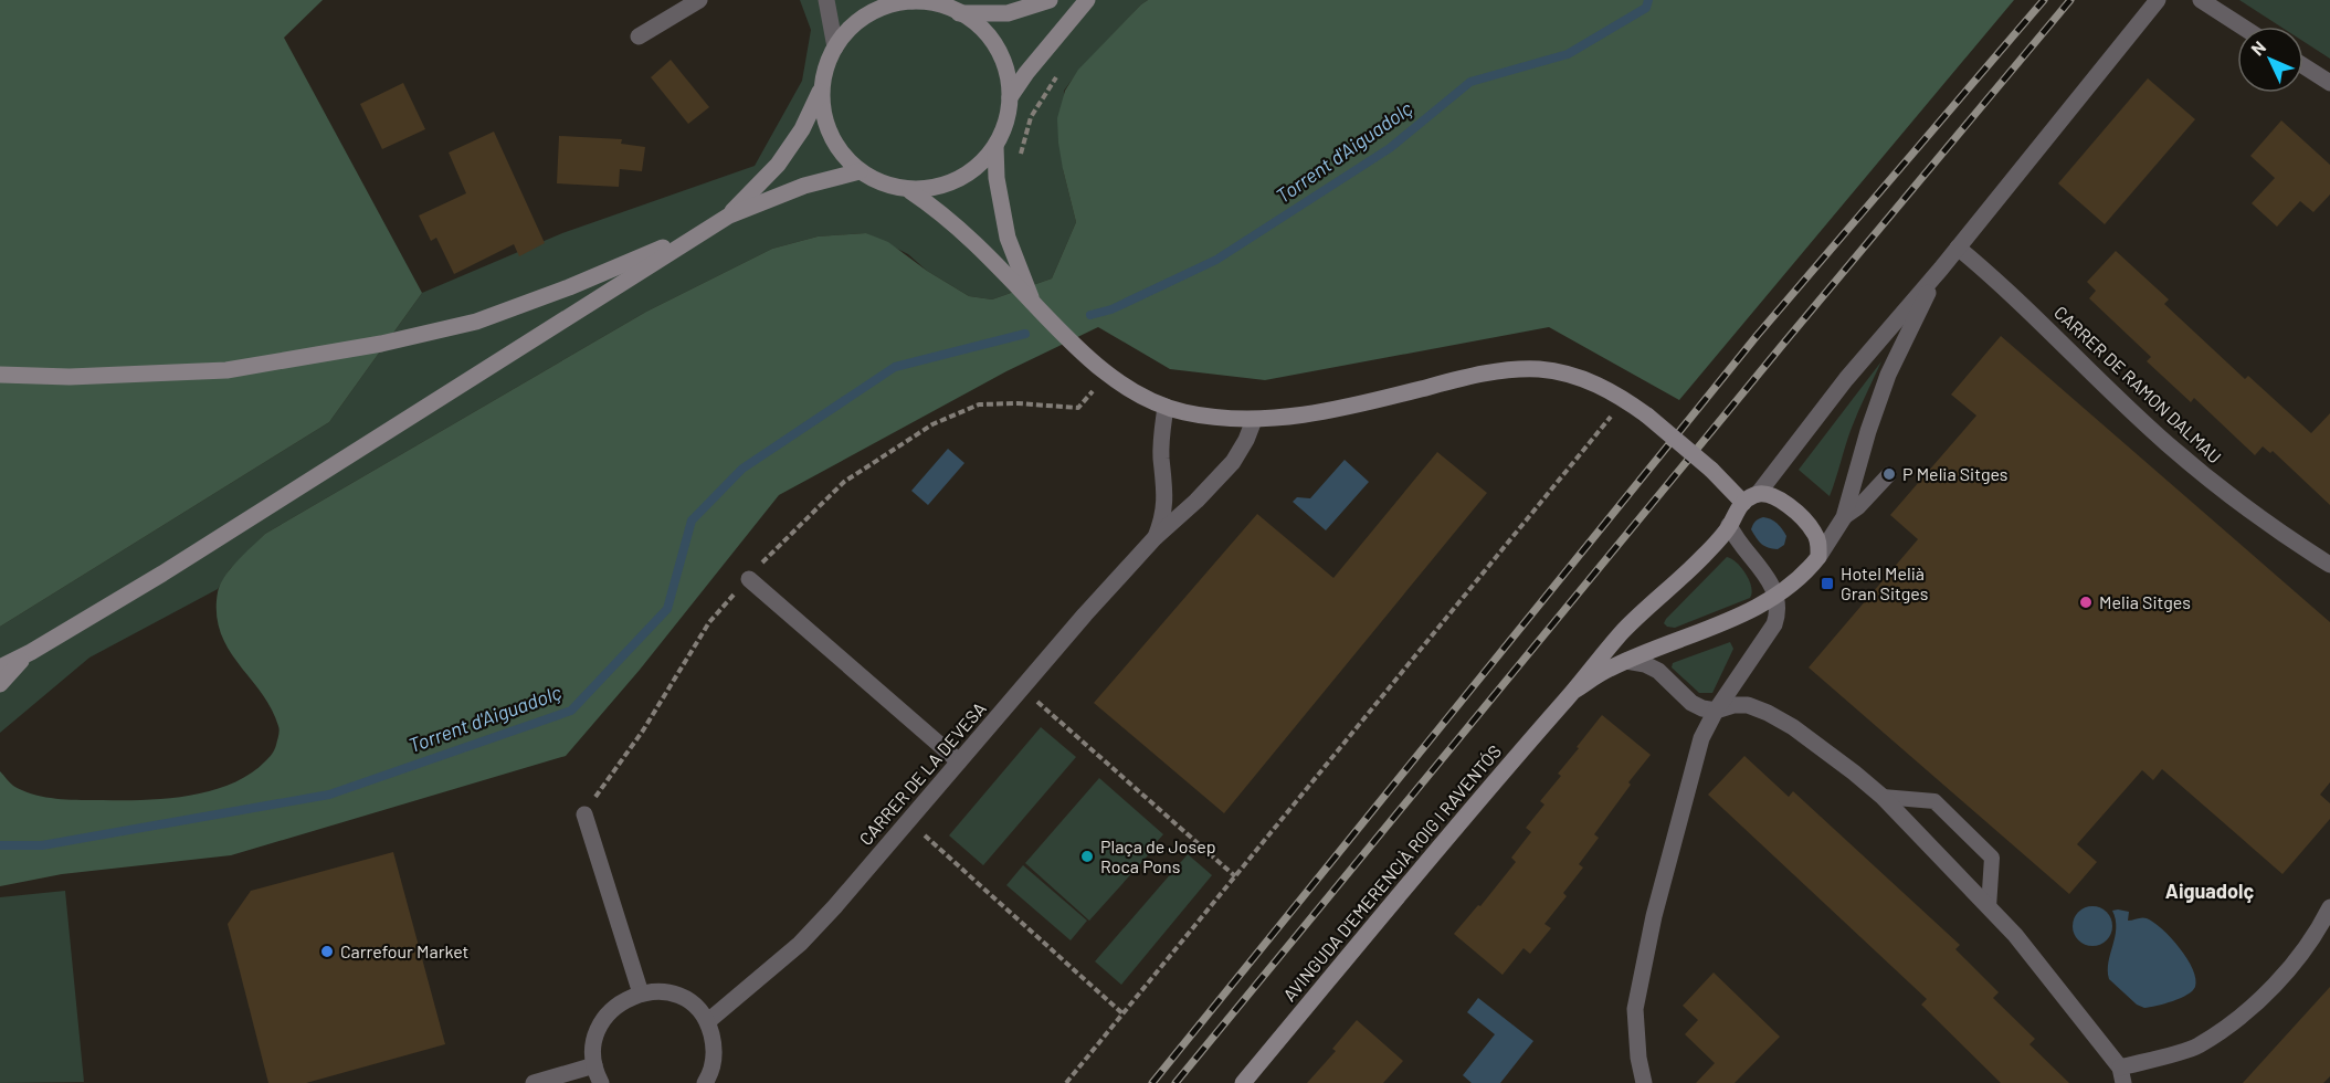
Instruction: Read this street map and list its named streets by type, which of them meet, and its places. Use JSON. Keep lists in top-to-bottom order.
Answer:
{
  "streets": {
    "main road": ["AVINGUDA D'EMERENCIÀ ROIG I RAVENTÓS"],
    "street": ["CARRER DE RAMON DALMAU", "CARRER DE LA DEVESA"]
  },
  "districts": ["Aiguadolç"],
  "water": ["Torrent d'Aiguadolç"],
  "places": {
    "other": [
      "P Melia Sitges",
      "Melia Sitges",
      "Plaça de Josep Roca Pons",
      "Carrefour Market"
    ],
    "transit": ["Hotel Melià Gran Sitges"]
  },
  "north": "top left"
}
